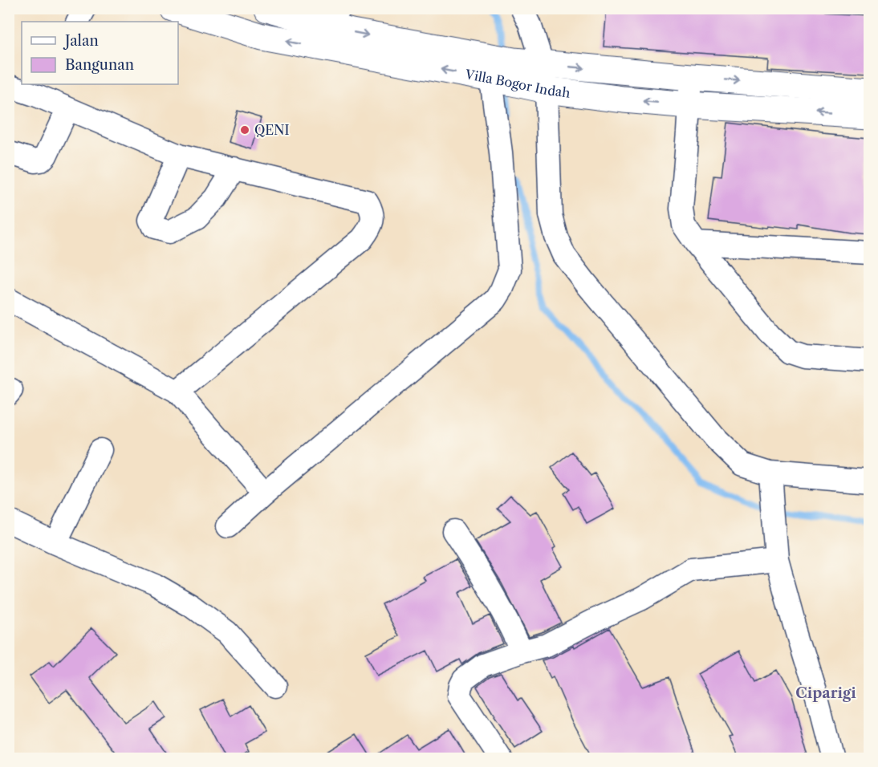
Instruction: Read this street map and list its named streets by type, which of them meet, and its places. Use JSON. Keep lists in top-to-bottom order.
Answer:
{
  "streets": {
    "street": ["Villa Bogor Indah"]
  },
  "districts": ["Ciparigi"],
  "places": ["QENI"],
  "legend": ["Jalan", "Bangunan"]
}
